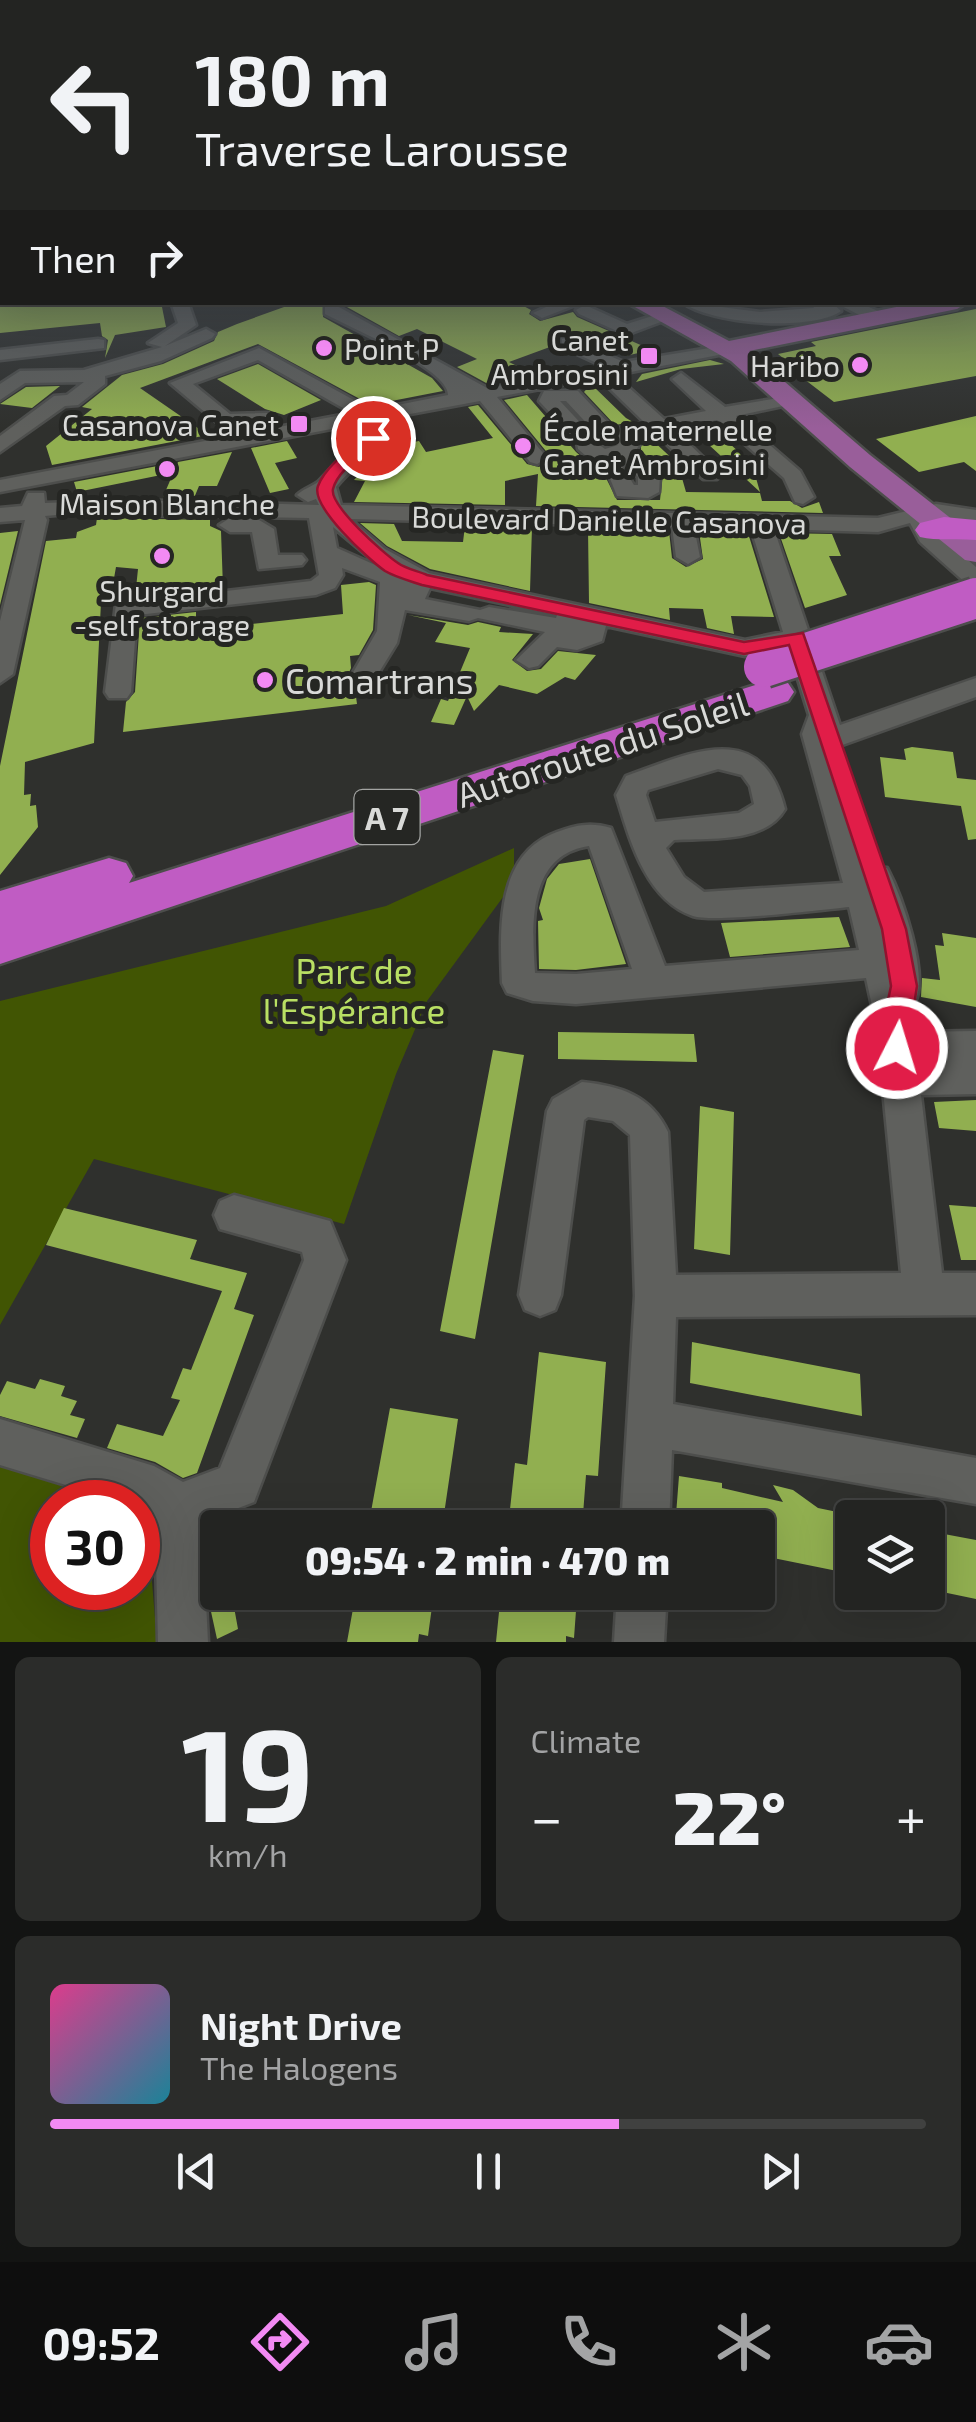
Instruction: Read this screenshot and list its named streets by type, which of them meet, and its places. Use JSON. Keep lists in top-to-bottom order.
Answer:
{
  "streets": {
    "highway": ["Autoroute du Soleil", "A 7"],
    "street": ["Boulevard Danielle Casanova"]
  },
  "parks": ["Parc de l'Espérance"],
  "places": {
    "other": [
      "Point P",
      "Haribo",
      "École maternelle Canet Ambrosini",
      "Maison Blanche",
      "Shurgard -self storage",
      "Comartrans"
    ],
    "transit": ["Canet Ambrosini", "Casanova Canet"]
  },
  "page": {
    "turn": ["180 m", "Traverse Larousse"],
    "then": "Then",
    "limit": "30",
    "trip": "09:54 · 2 min · 470 m",
    "tile": [
      ["19", "km/h"],
      "Climate"
    ],
    "heat": ["−", "22°", "+"],
    "song": ["Night Drive", "The Halogens"],
    "tabs": "09:52"
  }
}
